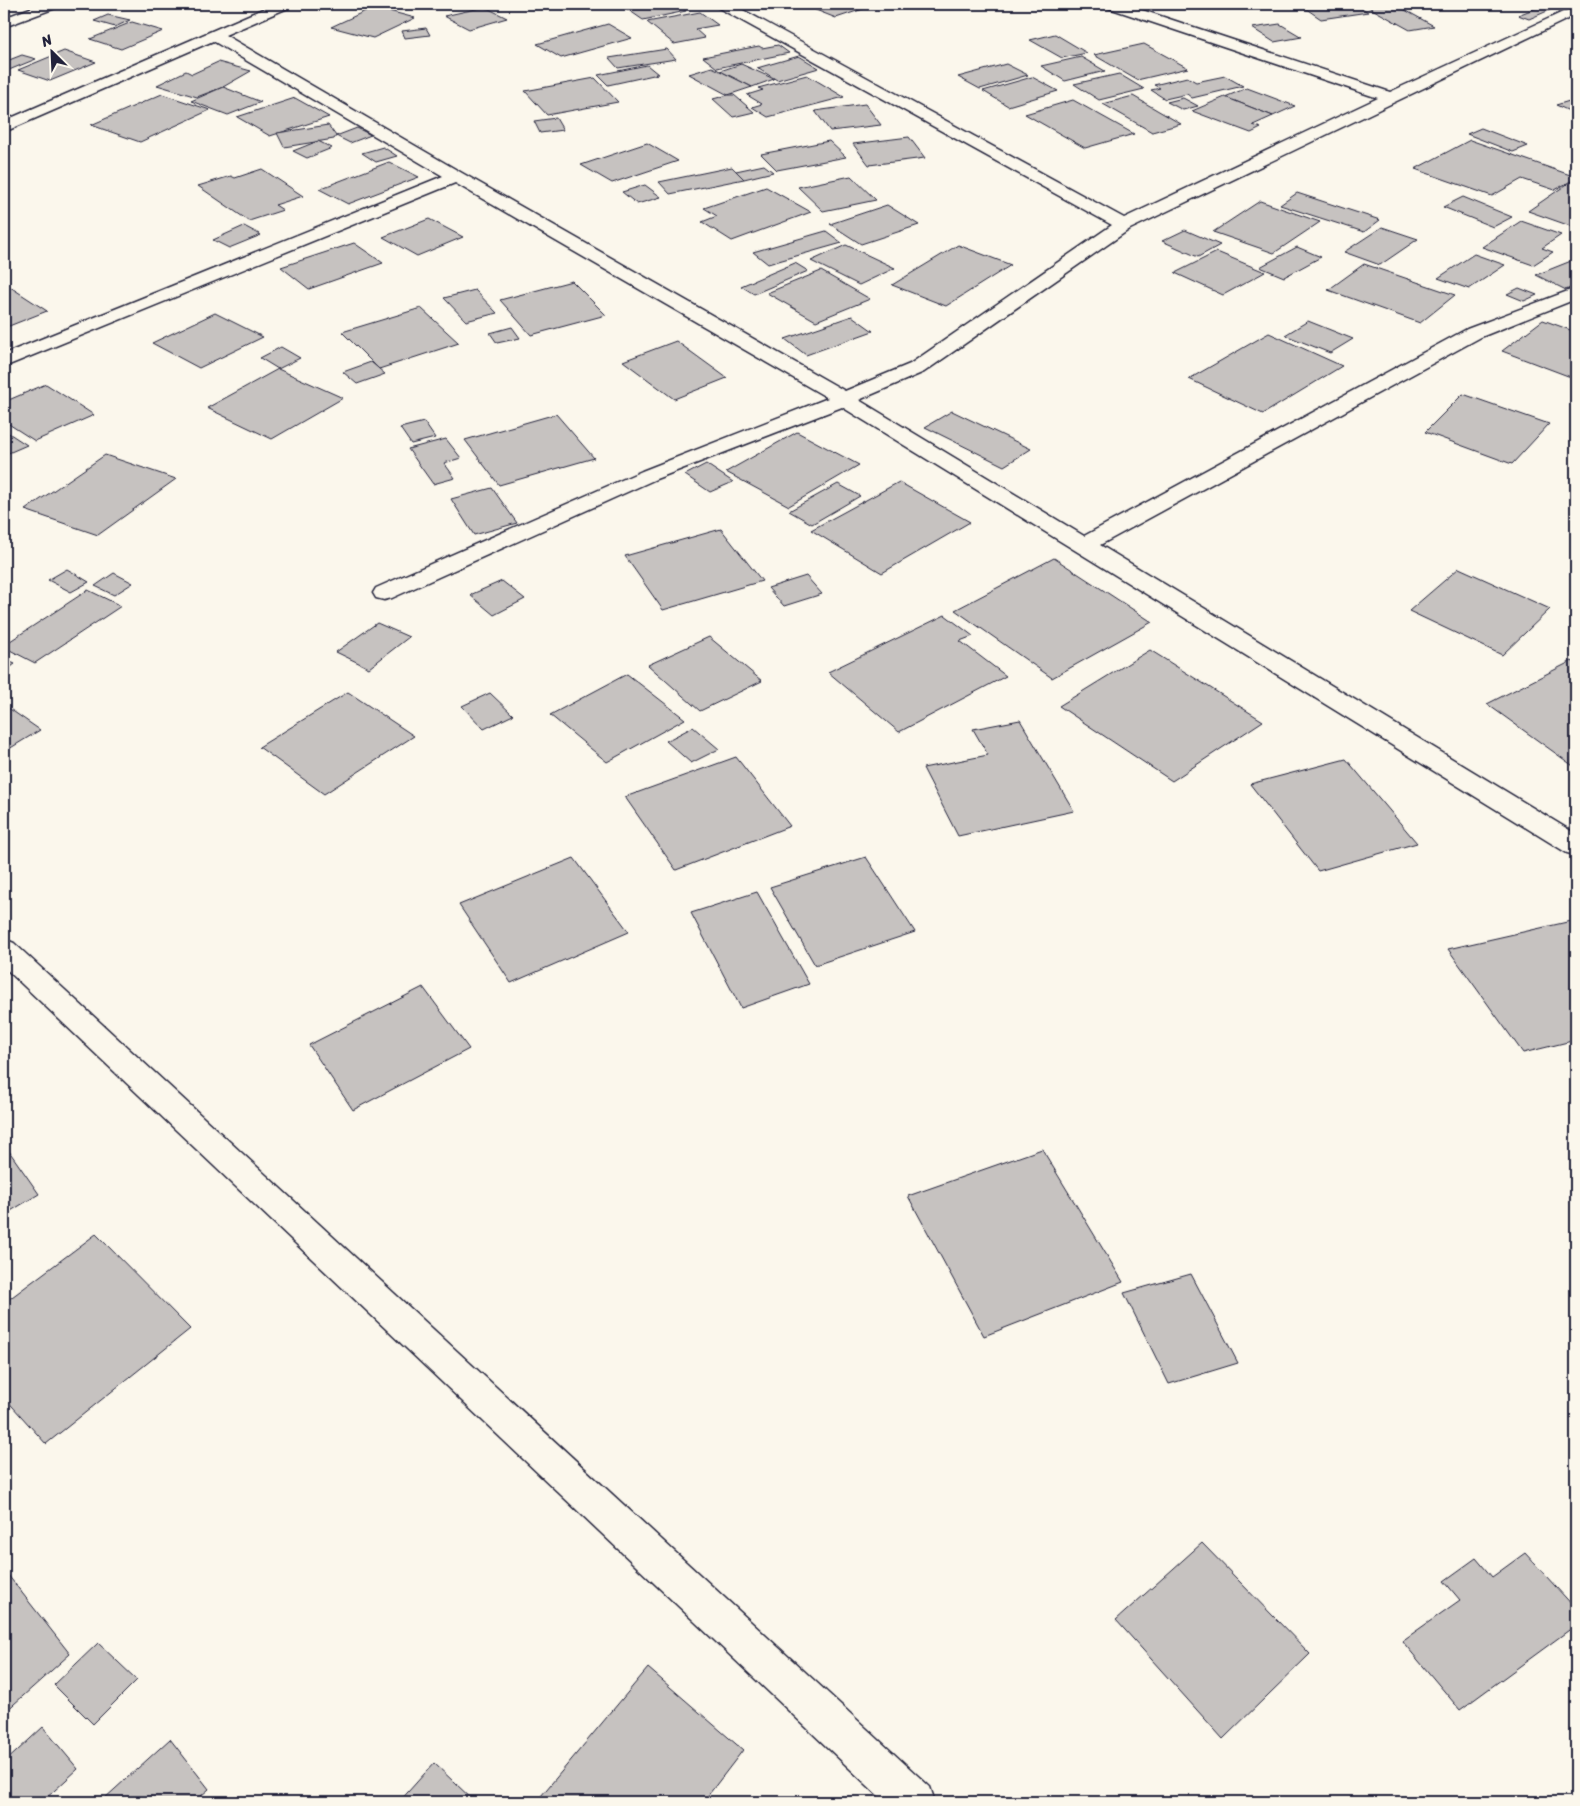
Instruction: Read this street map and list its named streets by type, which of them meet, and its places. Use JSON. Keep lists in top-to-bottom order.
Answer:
{
  "north": "top left"
}
